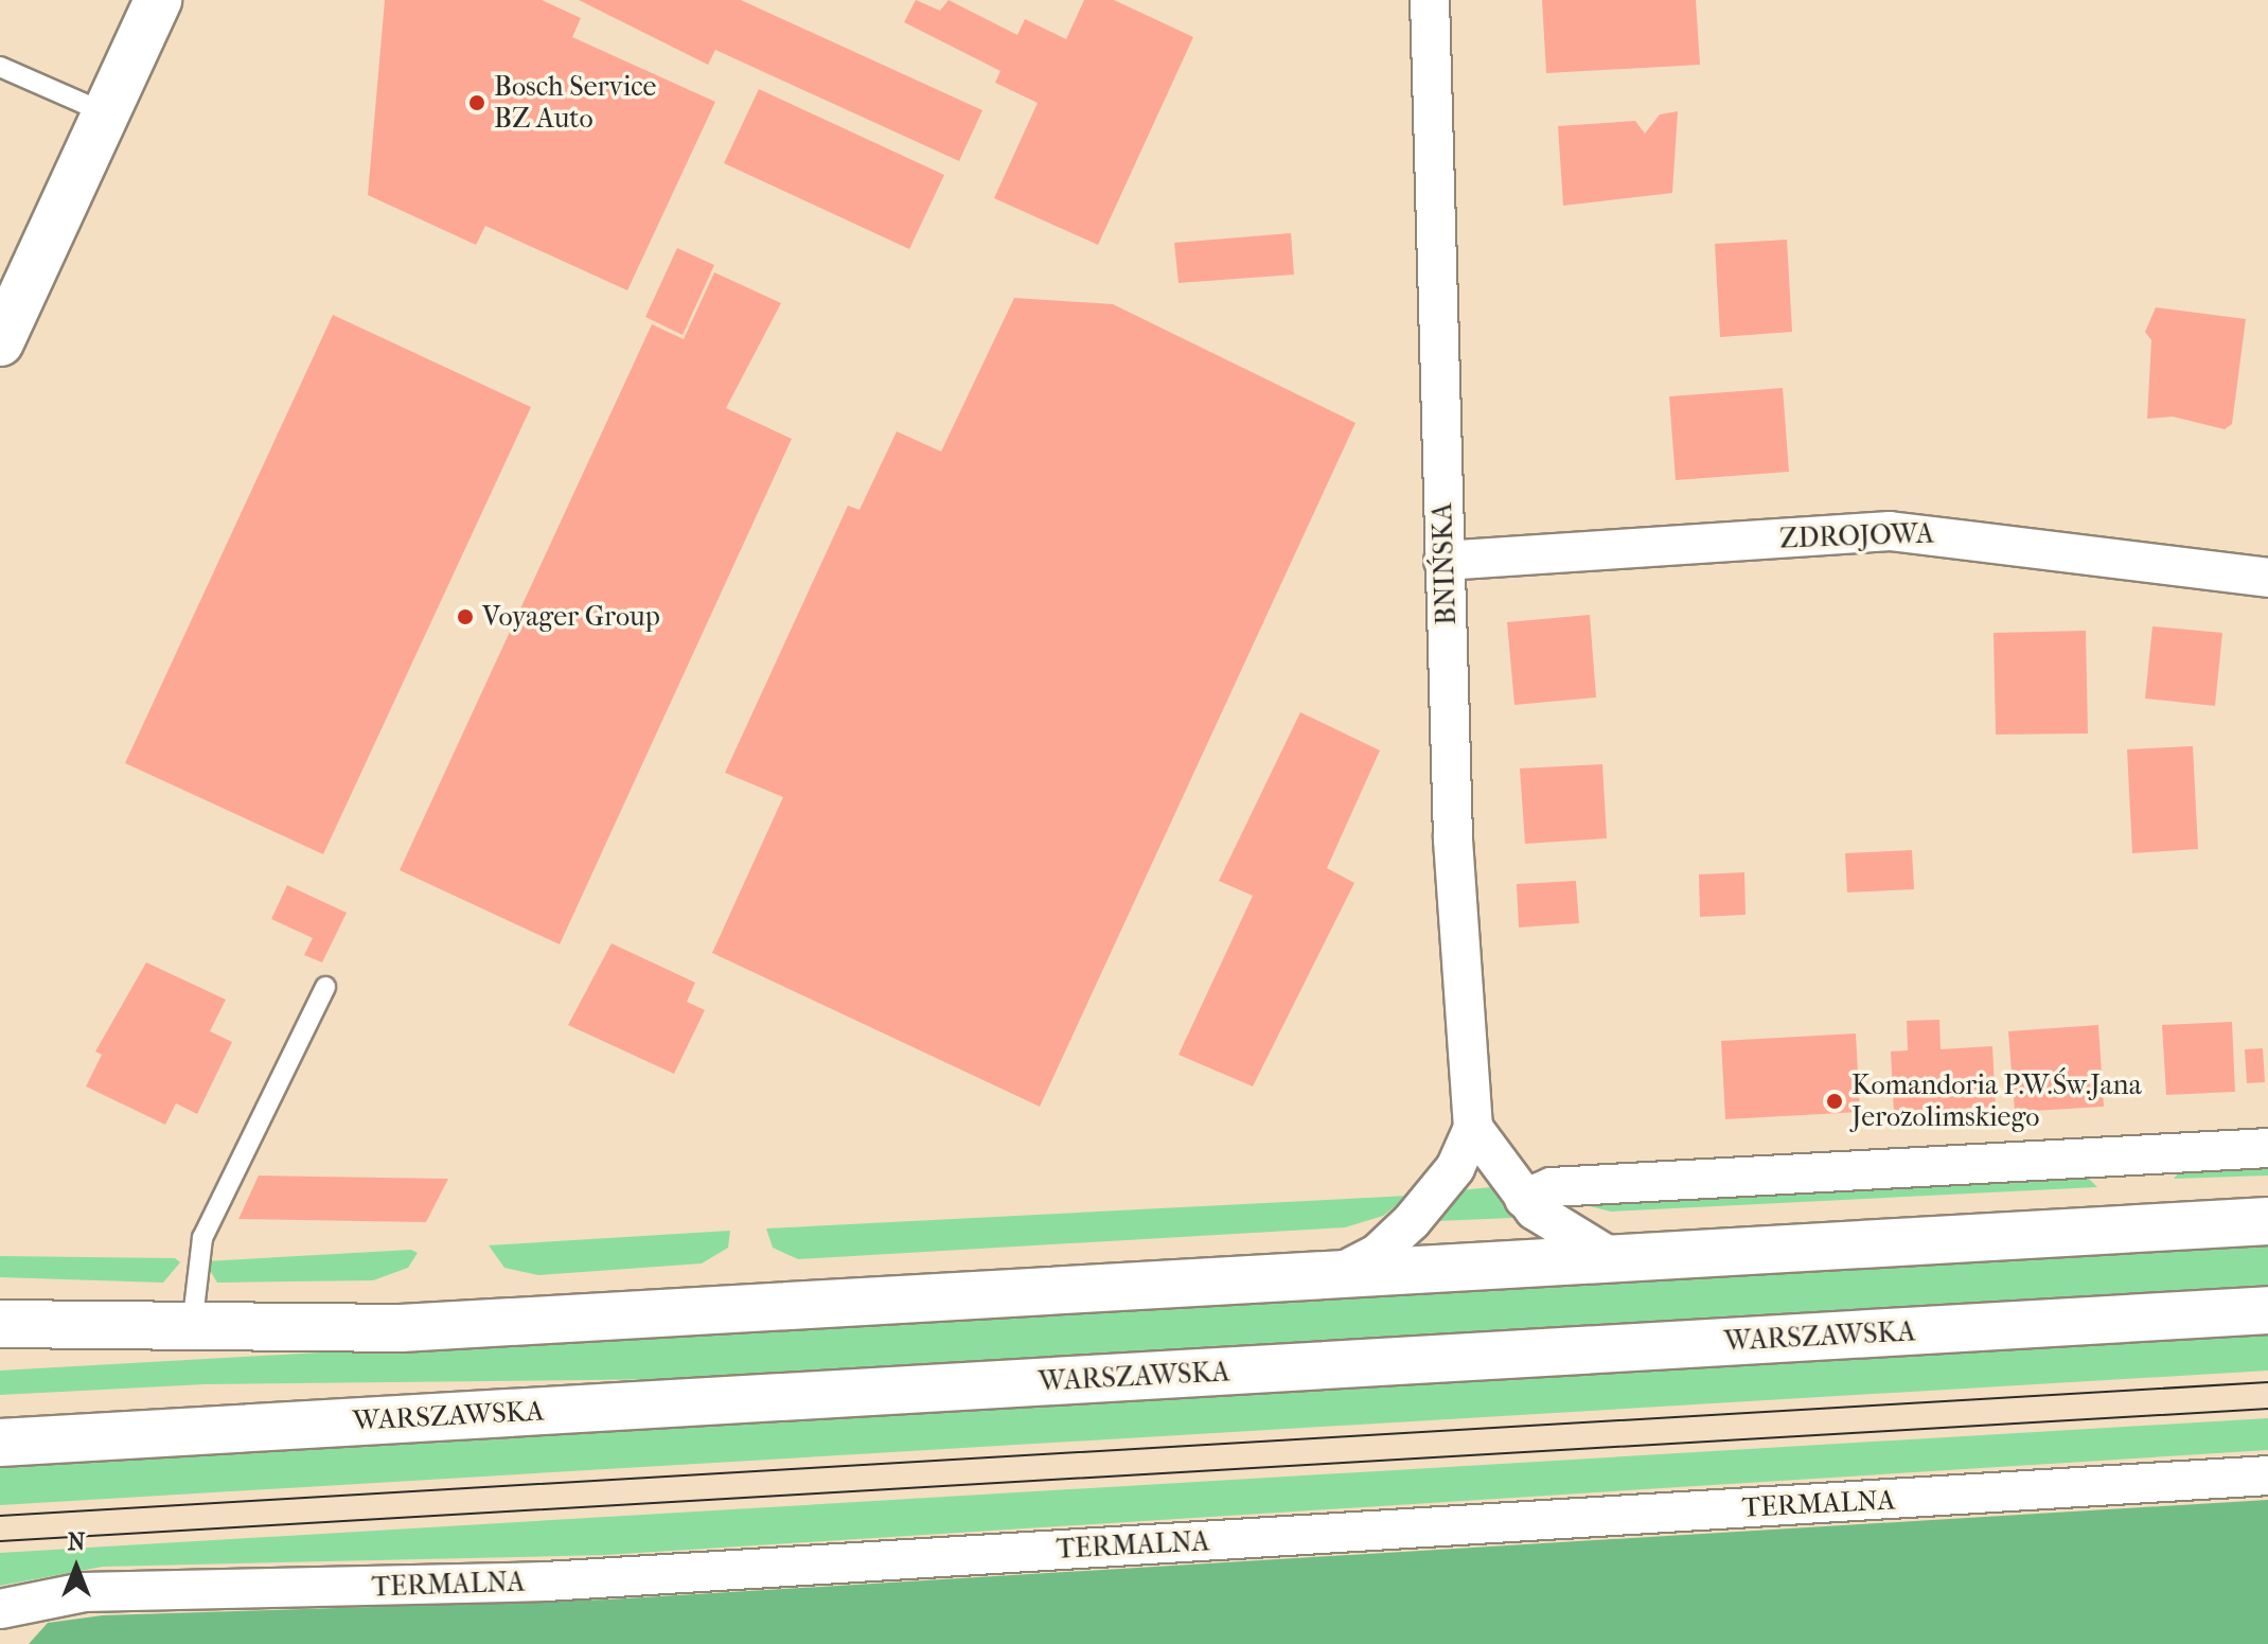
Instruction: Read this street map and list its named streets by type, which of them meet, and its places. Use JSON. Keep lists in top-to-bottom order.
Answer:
{
  "streets": {
    "main road": ["WARSZAWSKA"],
    "street": ["ZDROJOWA", "BNIŃSKA", "TERMALNA"]
  },
  "crossings": [
    ["ZDROJOWA", "BNIŃSKA"]
  ],
  "places": ["Bosch Service BZ Auto", "Voyager Group", "Komandoria P.W.Św.Jana Jerozolimskiego"],
  "north": "top"
}
